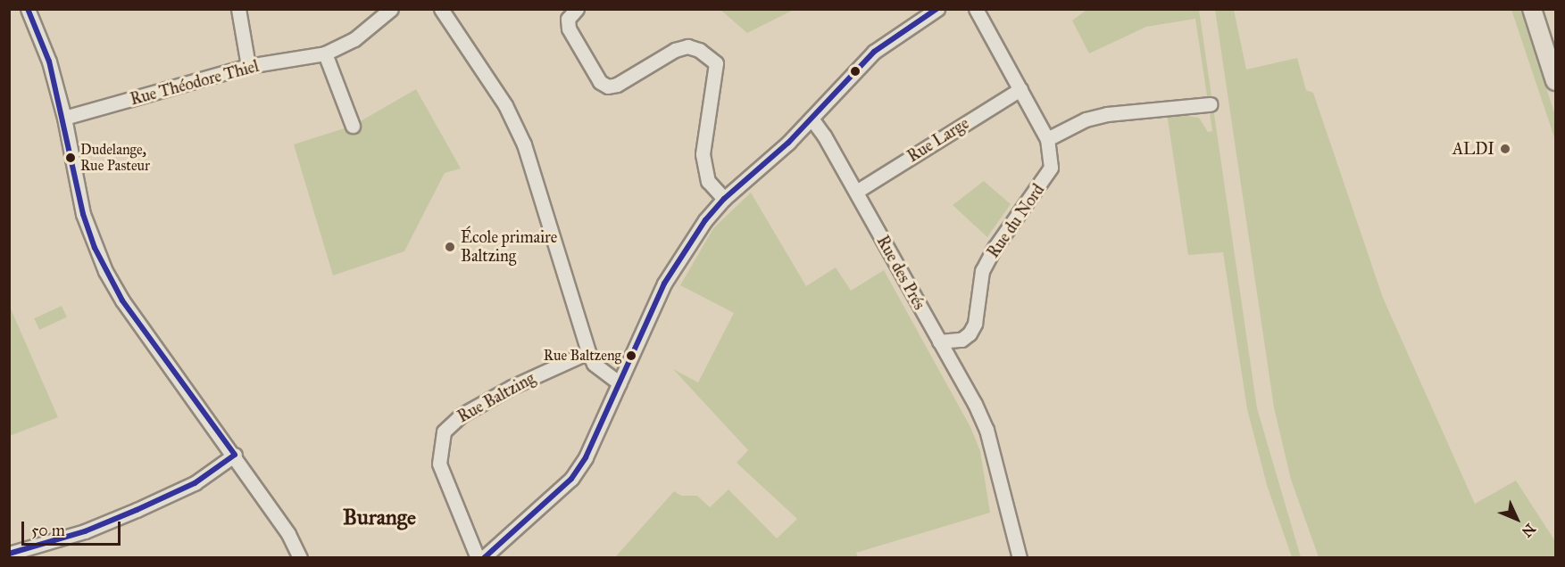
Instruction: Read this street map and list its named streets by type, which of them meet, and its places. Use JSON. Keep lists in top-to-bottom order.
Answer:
{
  "streets": {
    "street": [
      "Rue Théodore Thiel",
      "Rue Large",
      "Rue du Nord",
      "Rue des Prés",
      "Rue Baltzing"
    ]
  },
  "crossings": [
    ["Rue Large", "Rue du Nord"],
    ["Rue Large", "Rue des Prés"],
    ["Rue du Nord", "Rue des Prés"]
  ],
  "districts": ["Burange"],
  "places": [
    "ALDI",
    "Dudelange, Rue Pasteur",
    "École primaire Baltzing",
    "Rue Baltzeng"
  ],
  "scale_bar": "50 m",
  "north": "bottom right"
}
